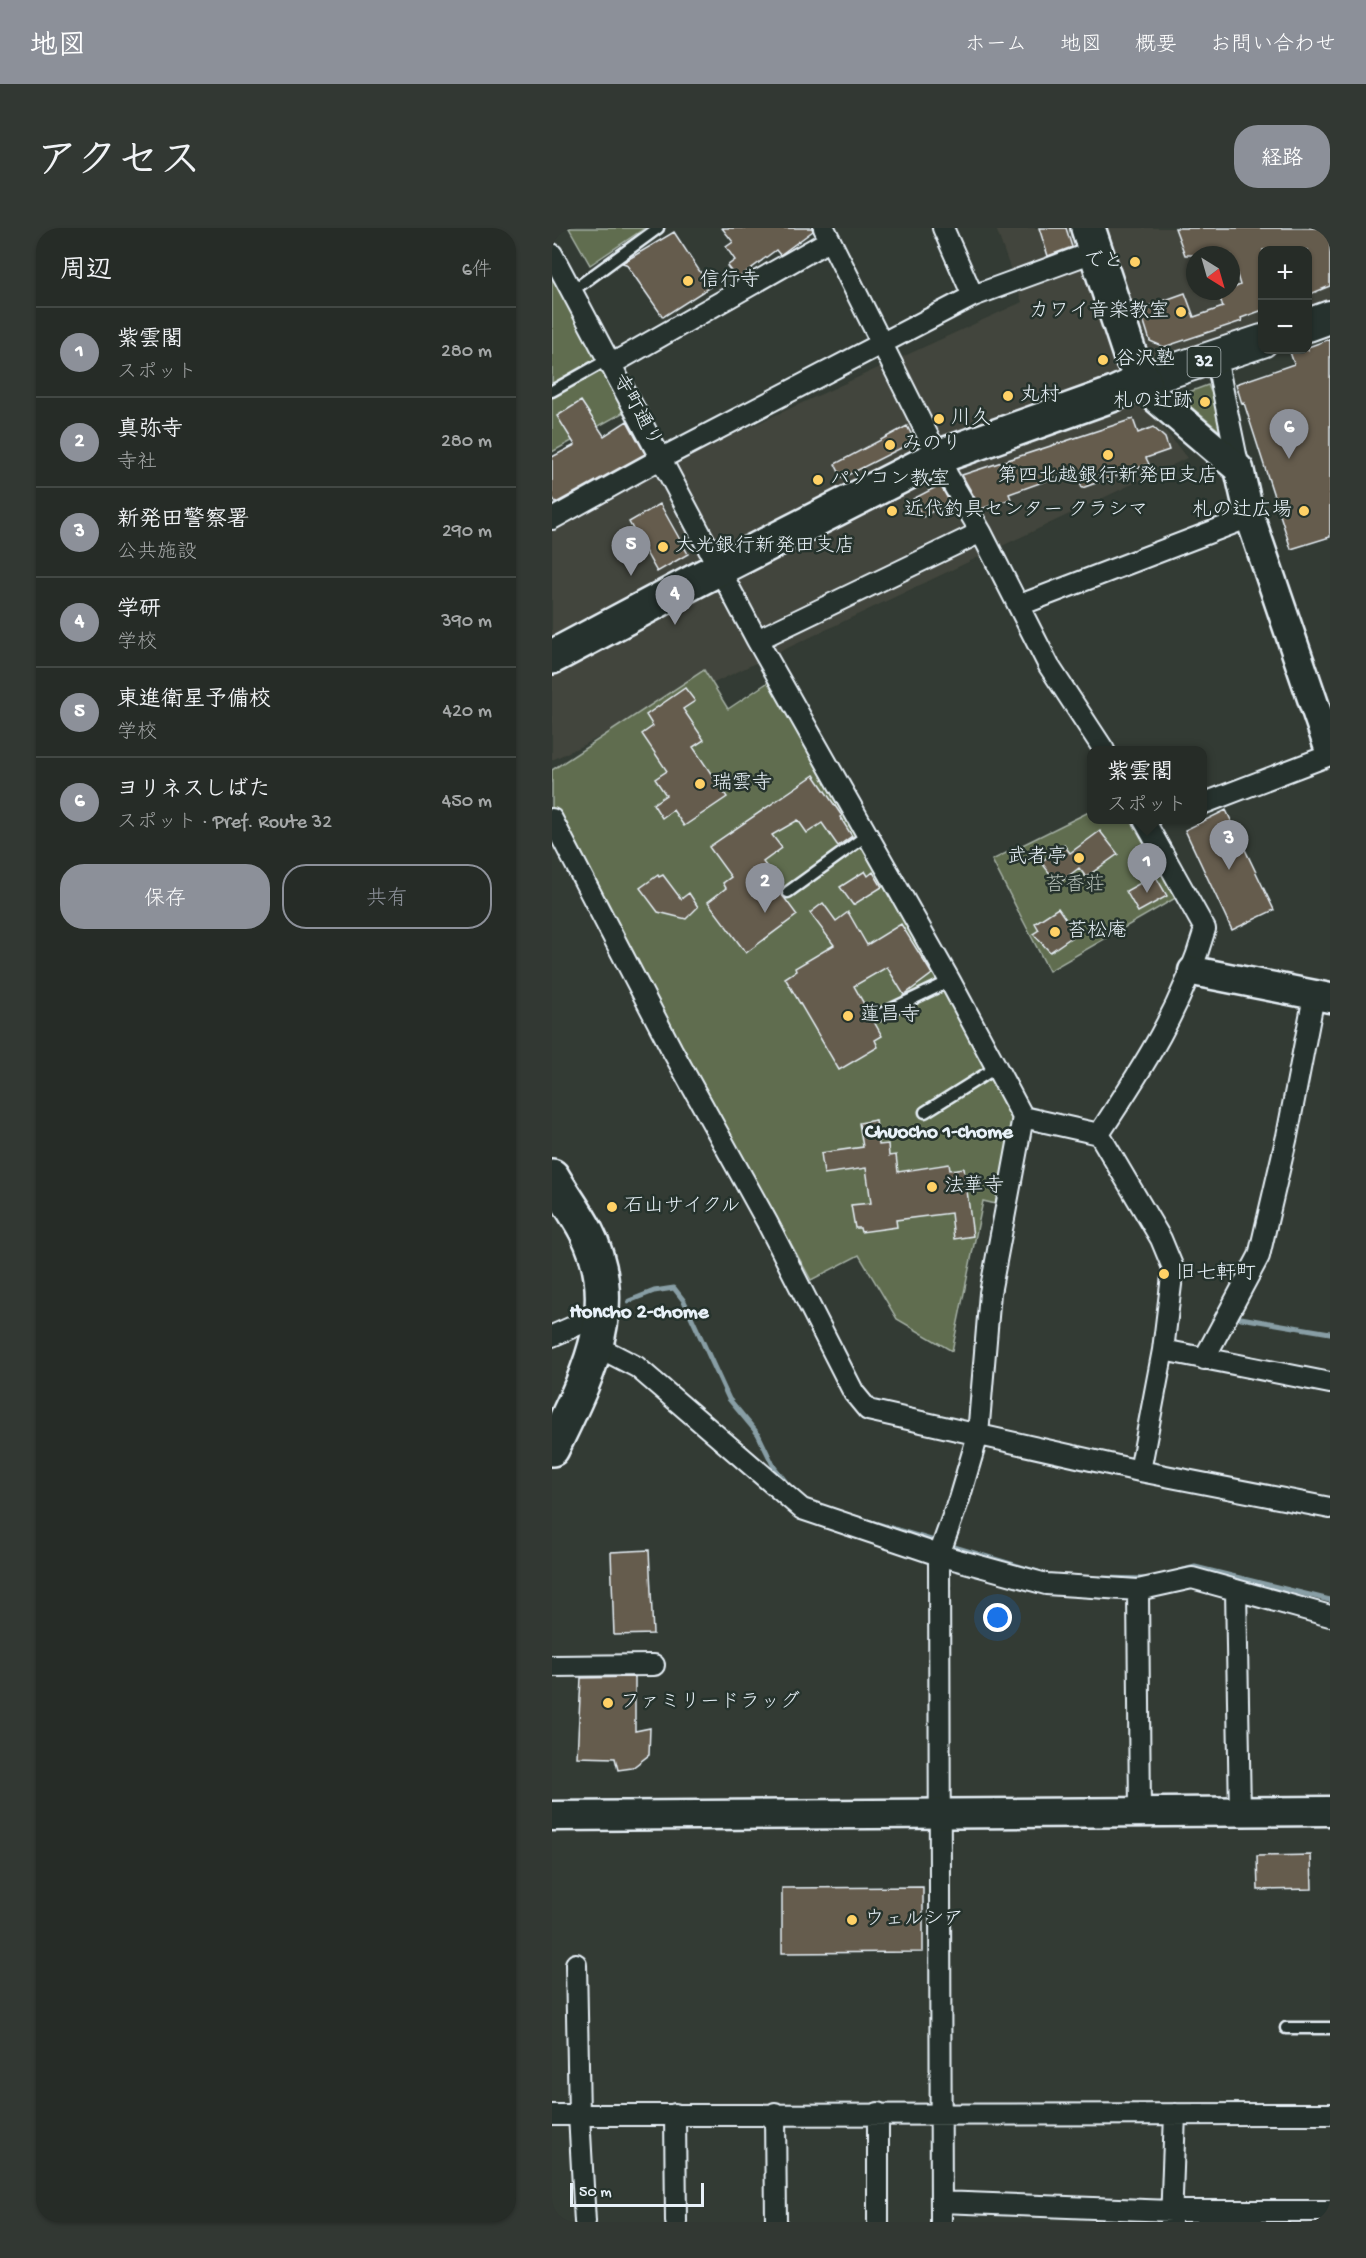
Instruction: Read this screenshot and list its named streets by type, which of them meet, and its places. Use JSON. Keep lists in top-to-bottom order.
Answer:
{
  "streets": {
    "main road": ["32"],
    "street": ["寺町通り"]
  },
  "districts": ["Chuocho 1-chome", "Honcho 2-chome"],
  "parks": ["苔香荘"],
  "places": [
    "でと",
    "信行寺",
    "カワイ音楽教室",
    "谷沢塾",
    "丸村",
    "札の辻跡",
    "川久",
    "みのり",
    "第四北越銀行新発田支店",
    "パソコン教室",
    "近代釣具センター クラシマ",
    "札の辻広場",
    "大光銀行新発田支店",
    "瑞雲寺",
    "武者亭",
    "苔松庵",
    "蓮昌寺",
    "法華寺",
    "石山サイクル",
    "旧七軒町",
    "ファミリードラッグ",
    "ウェルシア"
  ],
  "scale_bar": "50 m",
  "north": "bottom right",
  "page": {
    "header": "地図",
    "nav": [
      "ホーム",
      "地図",
      "概要",
      "お問い合わせ"
    ],
    "title": "アクセス",
    "buttons": [
      "経路",
      ["保存", "共有"]
    ],
    "heading": ["周辺", "6件"],
    "map_buttons": ["+", "−"],
    "list": [
      {
        "mark": "1",
        "name": "紫雲閣",
        "note": "スポット",
        "value": "280 m"
      },
      {
        "mark": "2",
        "name": "真弥寺",
        "note": "寺社",
        "value": "280 m"
      },
      {
        "mark": "3",
        "name": "新発田警察署",
        "note": "公共施設",
        "value": "290 m"
      },
      {
        "mark": "4",
        "name": "学研",
        "note": "学校",
        "value": "390 m"
      },
      {
        "mark": "5",
        "name": "東進衛星予備校",
        "note": "学校",
        "value": "420 m"
      },
      {
        "mark": "6",
        "name": "ヨリネスしばた",
        "note": "スポット · Pref. Route 32",
        "value": "450 m"
      }
    ],
    "pins": [
      "6",
      "5",
      "4",
      "3",
      "1",
      "2"
    ],
    "popup": ["紫雲閣", "スポット"],
    "scale": "50 m"
  }
}
